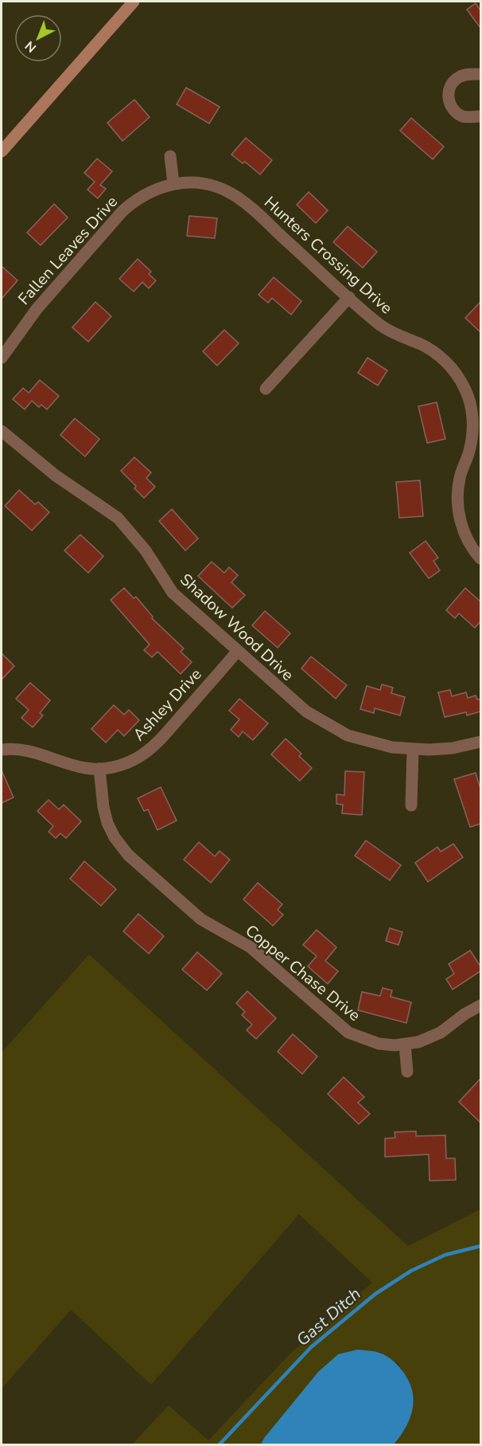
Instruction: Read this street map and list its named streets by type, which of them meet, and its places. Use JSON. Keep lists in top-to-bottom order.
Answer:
{
  "streets": {
    "street": [
      "Fallen Leaves Drive",
      "Hunters Crossing Drive",
      "Shadow Wood Drive",
      "Ashley Drive",
      "Copper Chase Drive"
    ]
  },
  "crossings": [
    ["Fallen Leaves Drive", "Hunters Crossing Drive"],
    ["Shadow Wood Drive", "Ashley Drive"],
    ["Ashley Drive", "Copper Chase Drive"]
  ],
  "water": ["Gast Ditch"],
  "north": "bottom left"
}
